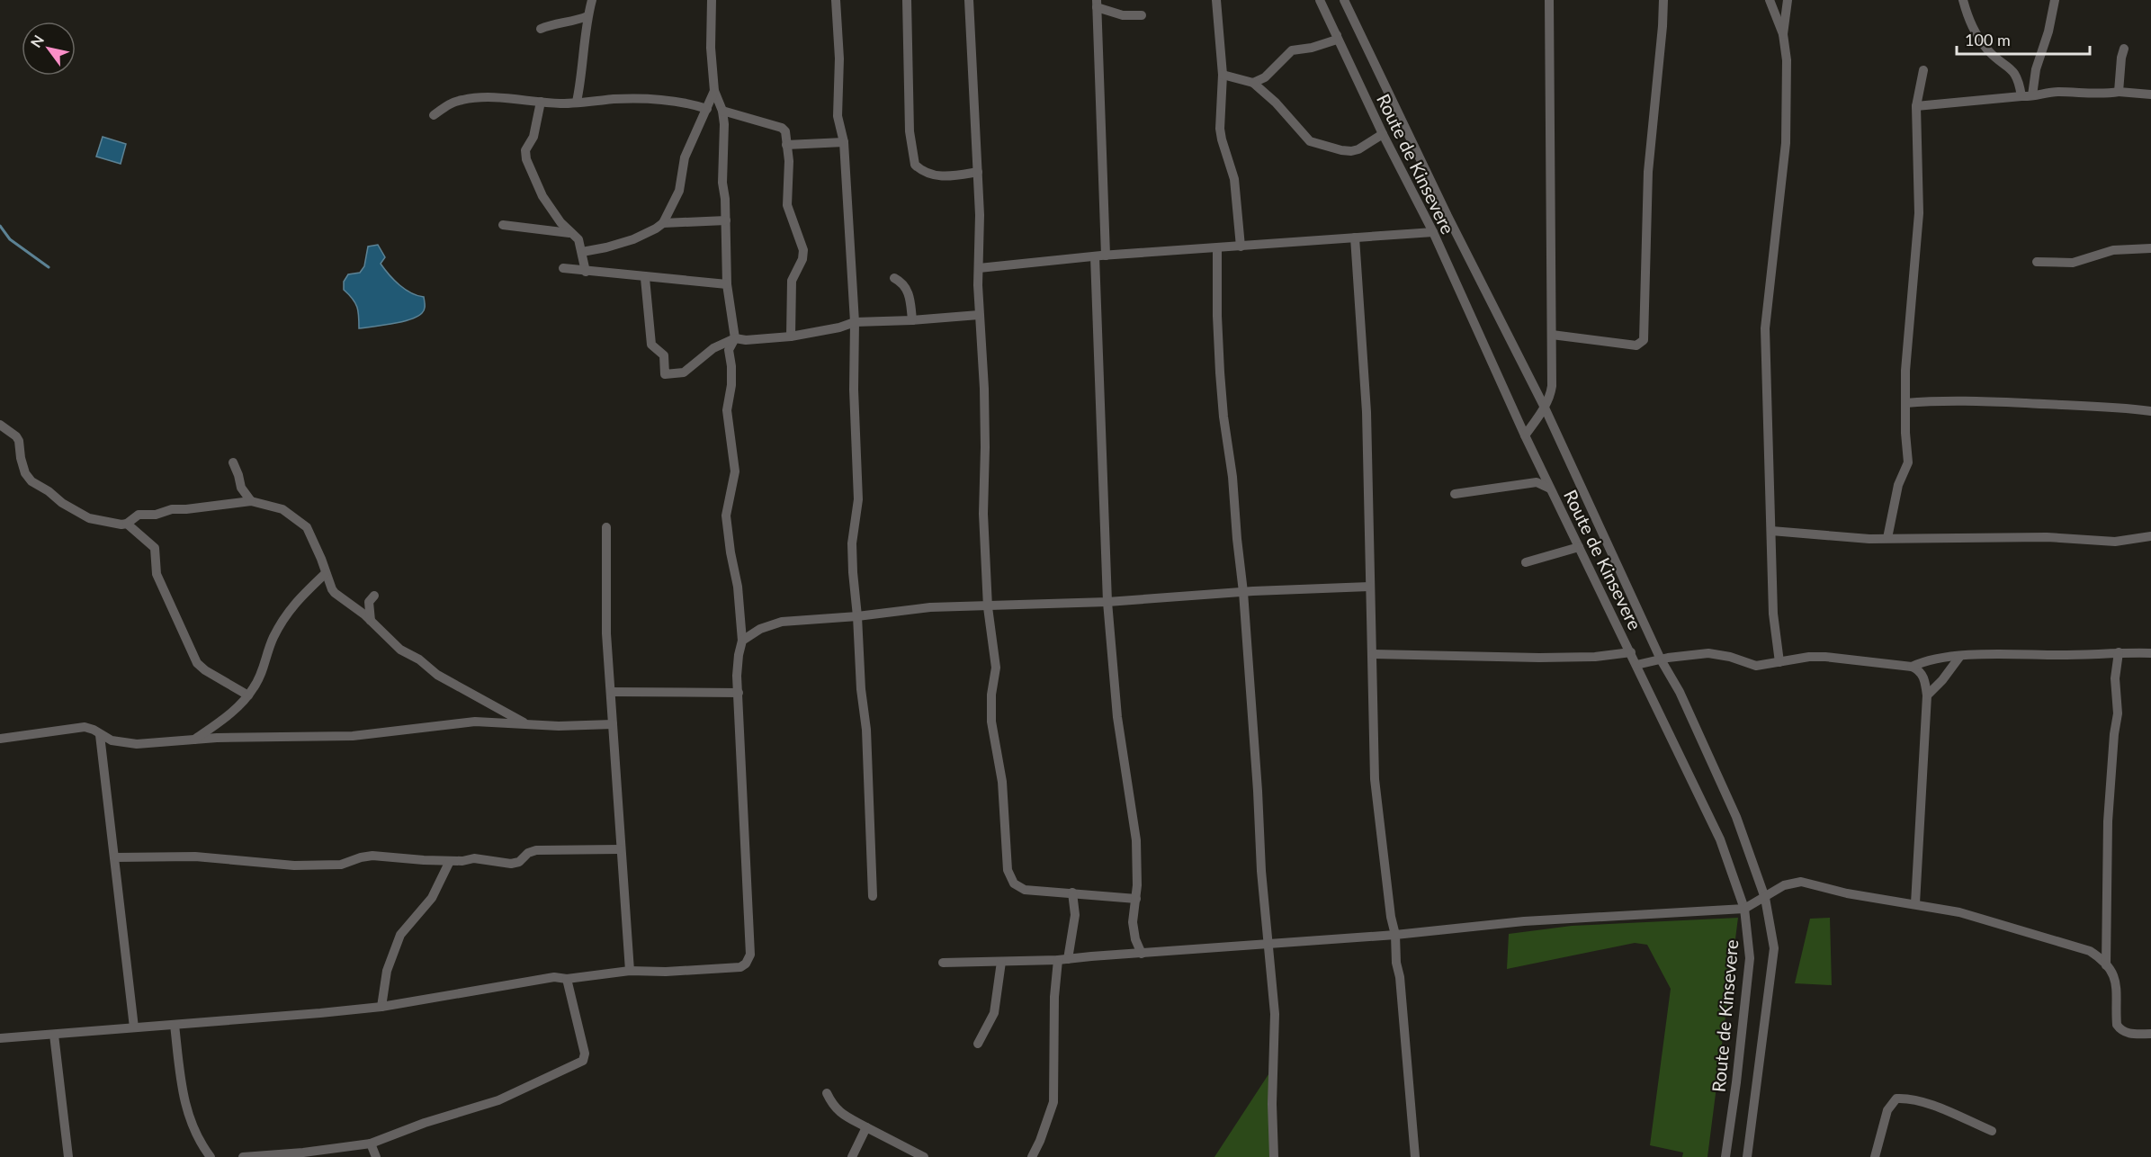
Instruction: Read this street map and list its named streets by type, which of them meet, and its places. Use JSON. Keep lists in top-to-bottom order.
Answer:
{
  "streets": {
    "street": ["Route de Kinsevere"]
  },
  "scale_bar": "100 m",
  "north": "top left"
}
